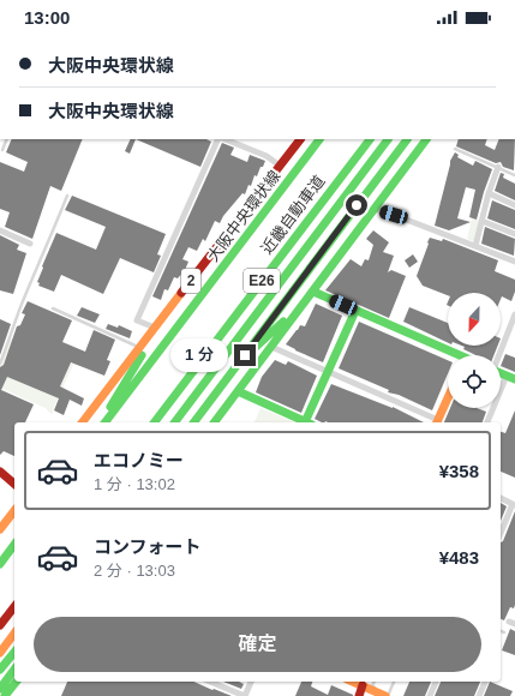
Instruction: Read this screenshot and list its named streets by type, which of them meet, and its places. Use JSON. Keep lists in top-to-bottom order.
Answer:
{
  "streets": {
    "main road": [
      "近畿自動車道",
      "大阪中央環状線",
      "2",
      "E26"
    ]
  },
  "north": "bottom",
  "page": {
    "status": "13:00",
    "banner": ["大阪中央環状線", "大阪中央環状線"],
    "bubble": "1 分",
    "list": [
      {
        "name": "エコノミー",
        "note": "1 分 · 13:02",
        "value": "¥358"
      },
      {
        "name": "コンフォート",
        "note": "2 分 · 13:03",
        "value": "¥483"
      }
    ],
    "buttons": "確定"
  }
}
